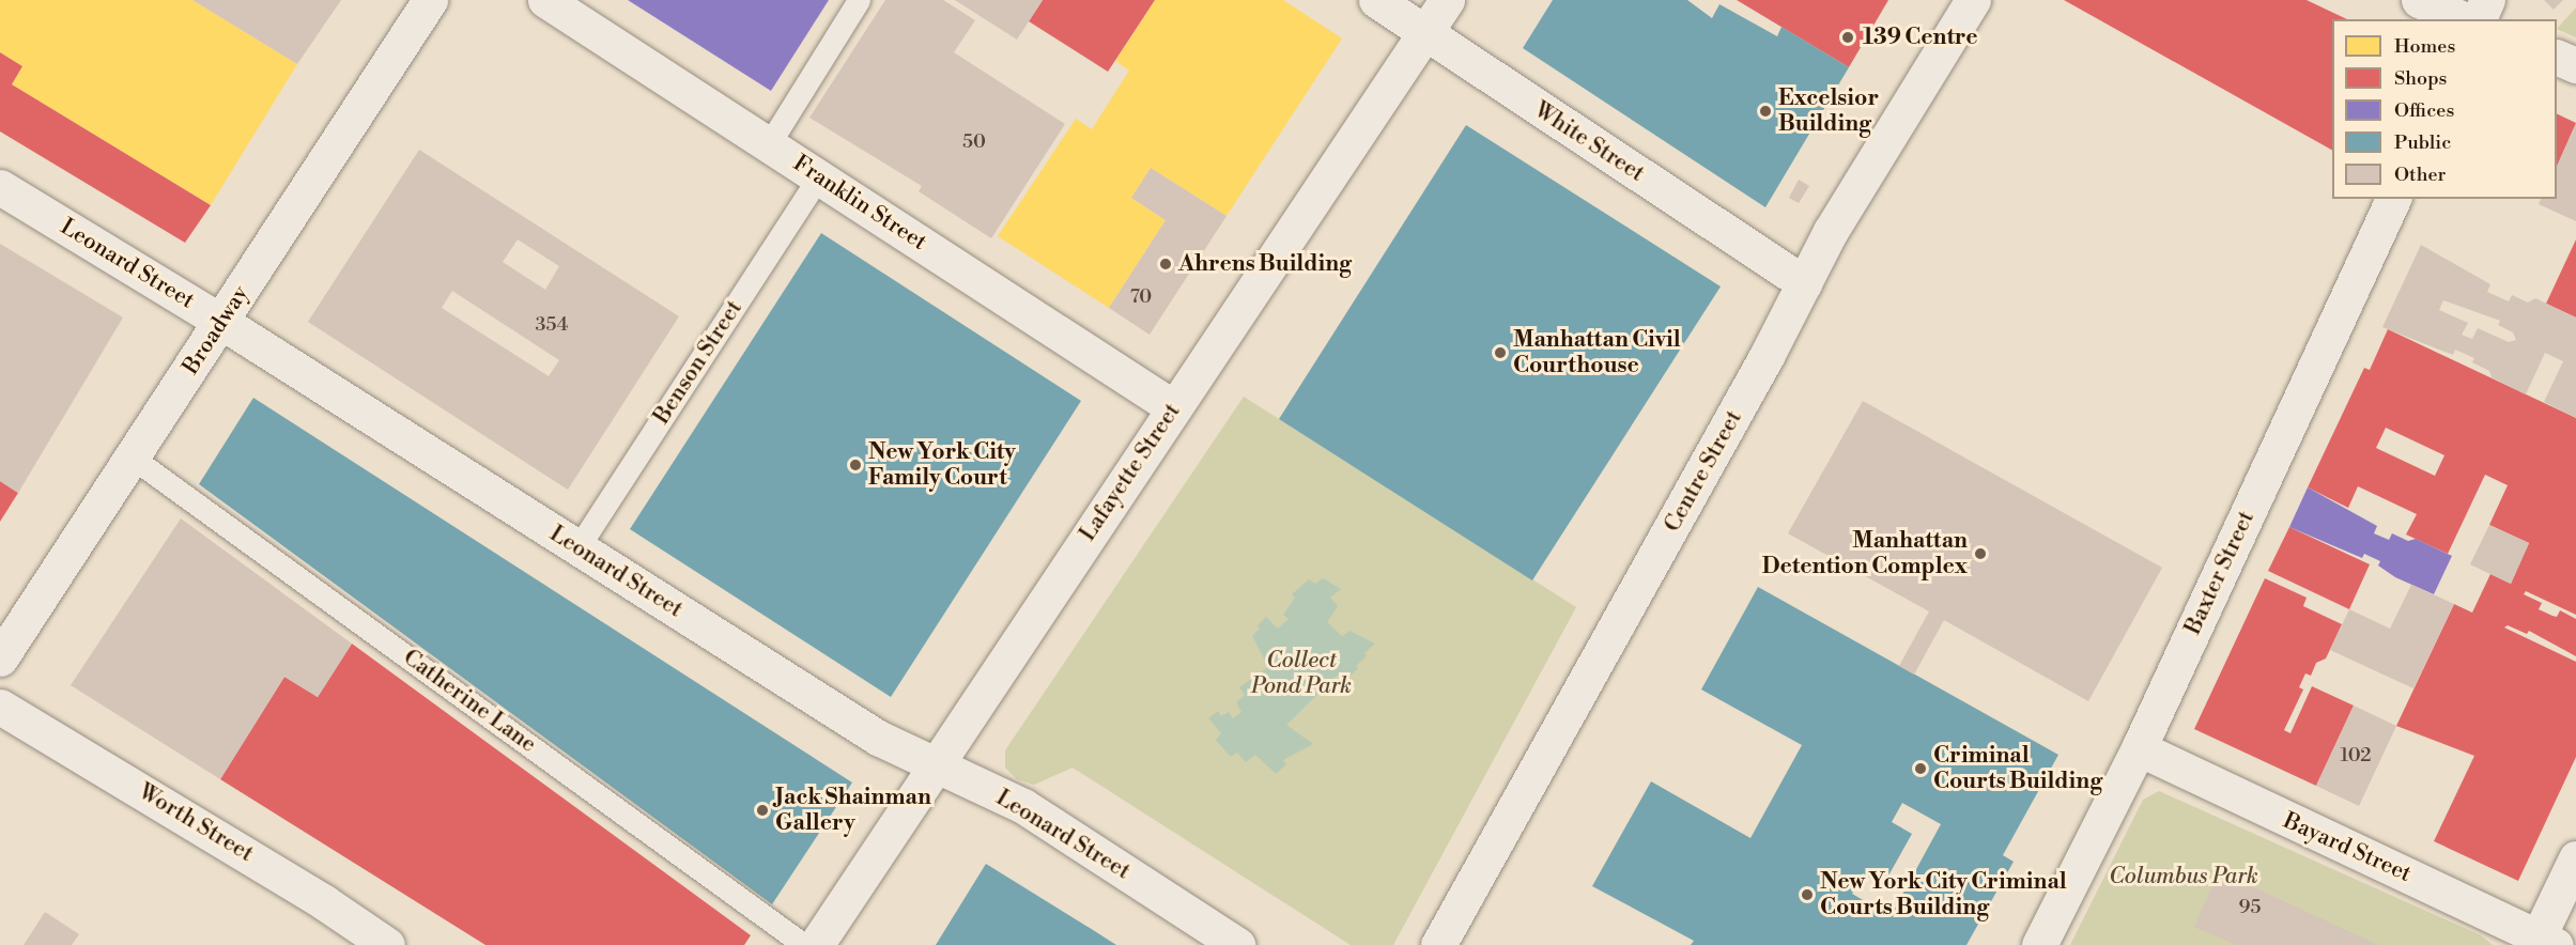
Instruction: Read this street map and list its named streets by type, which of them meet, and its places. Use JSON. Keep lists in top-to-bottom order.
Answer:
{
  "streets": {
    "street": [
      "White Street",
      "Franklin Street",
      "Leonard Street",
      "Broadway",
      "Centre Street",
      "Lafayette Street",
      "Baxter Street",
      "Worth Street",
      "Bayard Street"
    ],
    "lane": ["Benson Street", "Catherine Lane"]
  },
  "crossings": [
    ["White Street", "Centre Street"],
    ["White Street", "Lafayette Street"],
    ["Franklin Street", "Benson Street"],
    ["Franklin Street", "Lafayette Street"],
    ["Leonard Street", "Broadway"],
    ["Leonard Street", "Benson Street"],
    ["Leonard Street", "Lafayette Street"],
    ["Broadway", "Catherine Lane"],
    ["Baxter Street", "Bayard Street"]
  ],
  "parks": ["Collect Pond Park", "Columbus Park"],
  "places": [
    "139 Centre",
    "Excelsior Building",
    "Ahrens Building",
    "Manhattan Civil Courthouse",
    "New York City Family Court",
    "Manhattan Detention Complex",
    "Criminal Courts Building",
    "Jack Shainman Gallery",
    "New York City Criminal Courts Building"
  ],
  "house_numbers": [
    "50",
    "70",
    "354",
    "102",
    "95"
  ],
  "legend": [
    "Homes",
    "Shops",
    "Offices",
    "Public",
    "Other"
  ]
}
